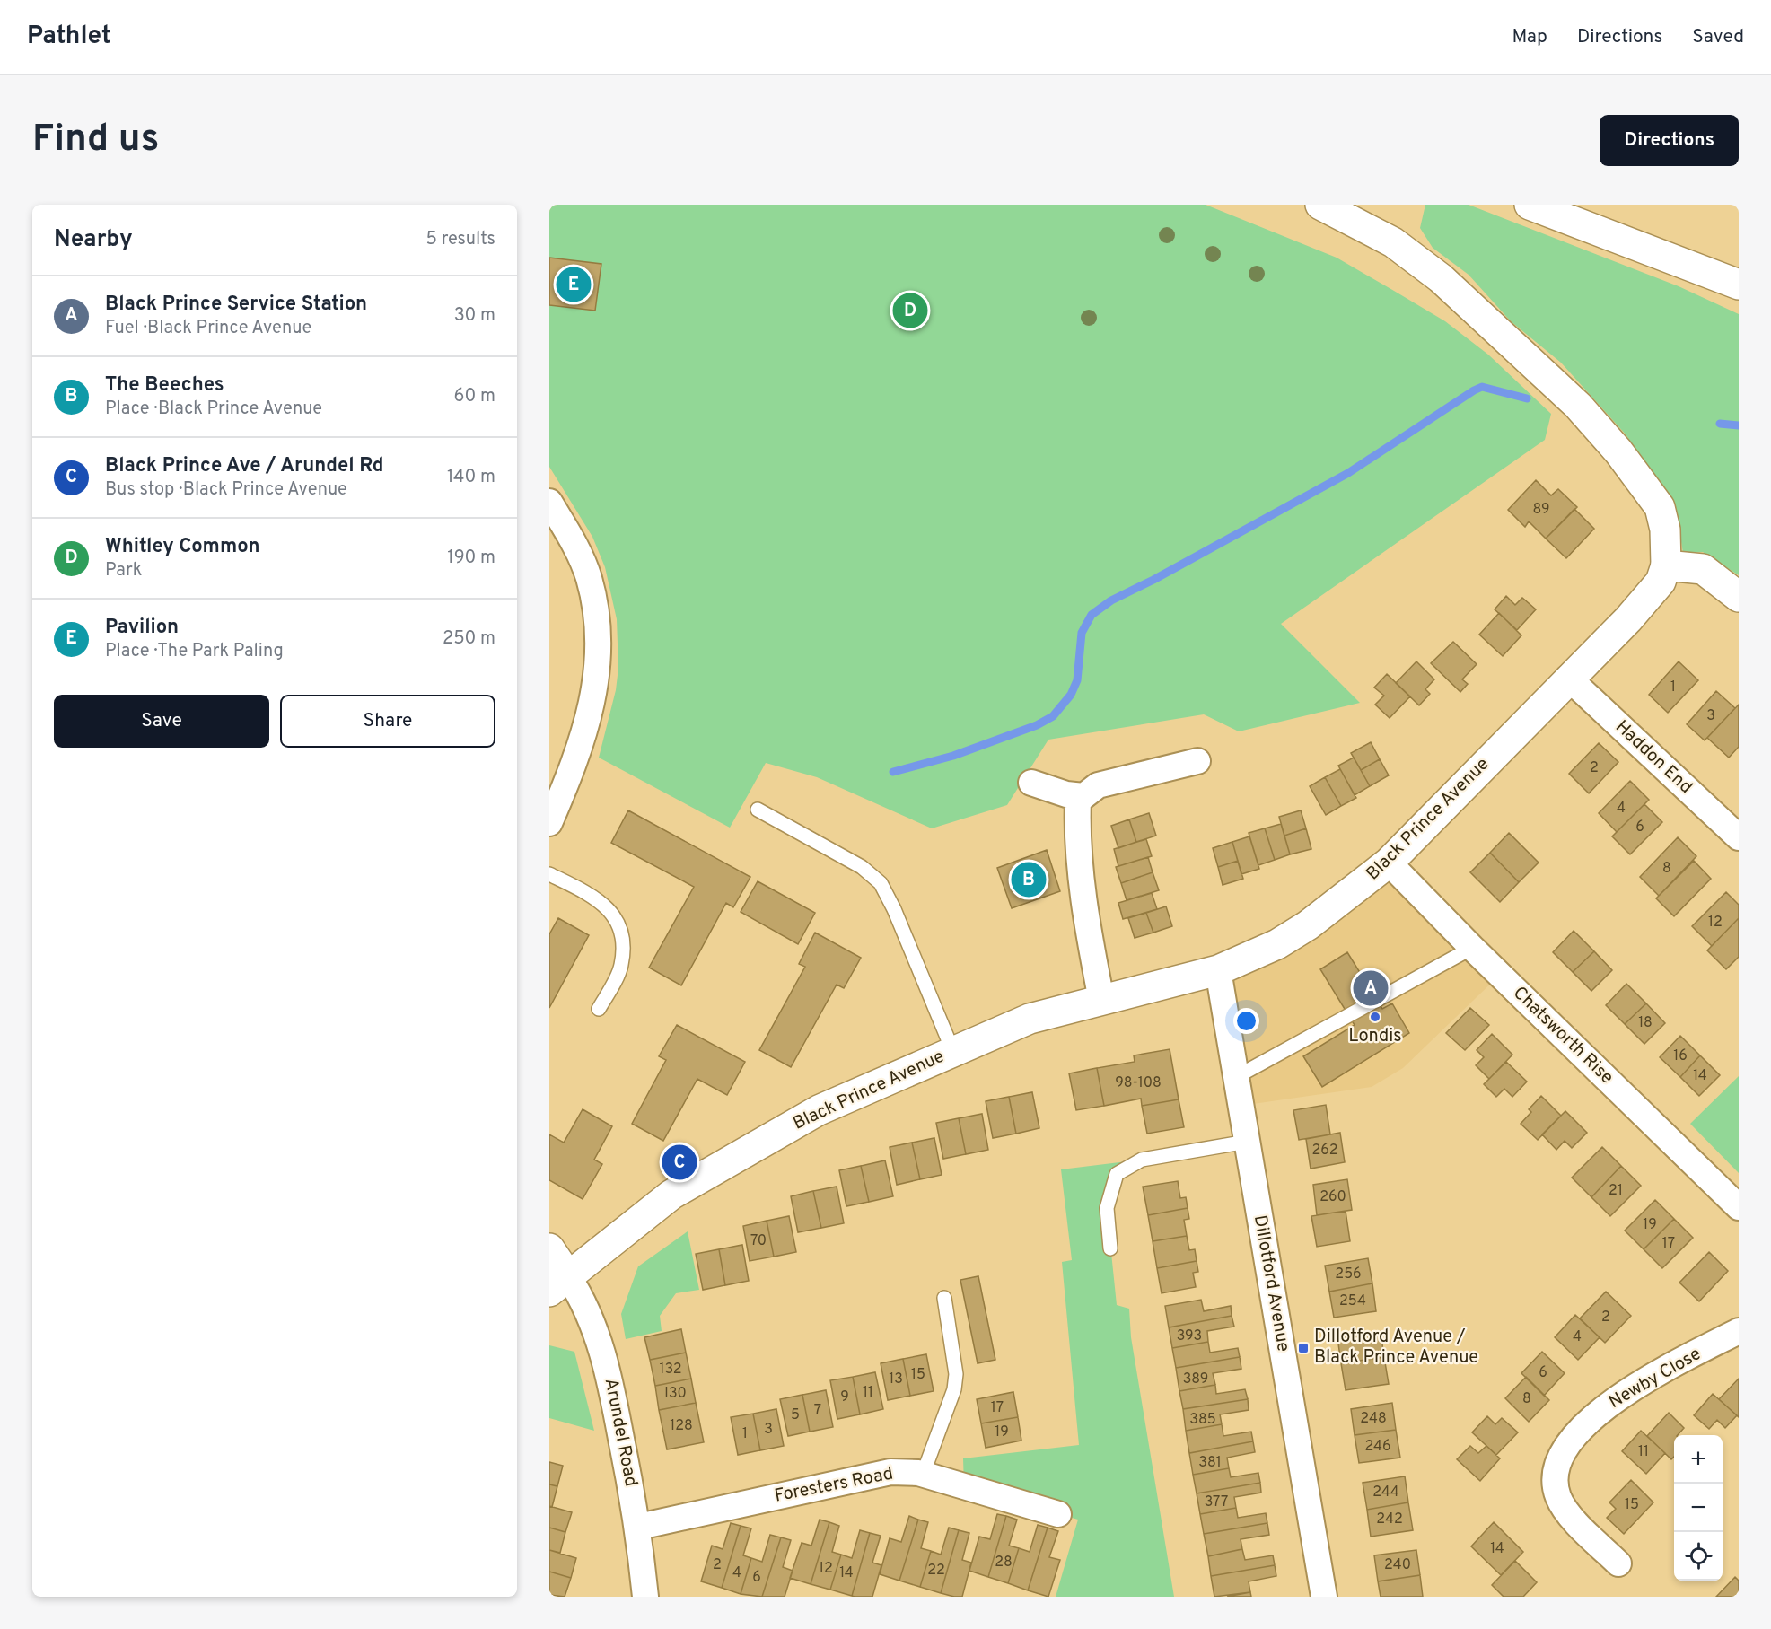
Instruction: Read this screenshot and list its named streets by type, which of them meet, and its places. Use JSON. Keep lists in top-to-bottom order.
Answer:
{
  "streets": {
    "main road": ["Black Prince Avenue"],
    "street": [
      "Haddon End",
      "Chatsworth Rise",
      "Dillotford Avenue",
      "Newby Close",
      "Arundel Road",
      "Foresters Road"
    ]
  },
  "crossings": [
    ["Haddon End", "Black Prince Avenue"],
    ["Black Prince Avenue", "Chatsworth Rise"],
    ["Black Prince Avenue", "Dillotford Avenue"],
    ["Black Prince Avenue", "Arundel Road"],
    ["Arundel Road", "Foresters Road"]
  ],
  "places": {
    "other": ["Londis"],
    "transit": ["Dillotford Avenue / Black Prince Avenue"]
  },
  "house_numbers": [
    "89",
    "1",
    "3",
    "2",
    "4",
    "6",
    "8",
    "12",
    "18",
    "16",
    "14",
    "98-108",
    "262",
    "21",
    "260",
    "19",
    "70",
    "17",
    "256",
    "254",
    "2",
    "393",
    "4",
    "132",
    "6",
    "15",
    "13",
    "389",
    "11",
    "130",
    "9",
    "8",
    "17",
    "7",
    "5",
    "248",
    "385",
    "128",
    "3",
    "19",
    "1",
    "246",
    "11",
    "381",
    "244",
    "377",
    "15",
    "242",
    "14",
    "28",
    "2",
    "240",
    "12",
    "22",
    "4",
    "14",
    "6"
  ],
  "page": {
    "header": "Pathlet",
    "nav": ["Map", "Directions", "Saved"],
    "buttons": [
      "Directions",
      ["Save", "Share"]
    ],
    "title": "Find us",
    "heading": ["Nearby", "5 results"],
    "pins": [
      "E",
      "D",
      "B",
      "A",
      "C"
    ],
    "list": [
      {
        "mark": "A",
        "name": "Black Prince Service Station",
        "note": "Fuel · Black Prince Avenue",
        "value": "30 m"
      },
      {
        "mark": "B",
        "name": "The Beeches",
        "note": "Place · Black Prince Avenue",
        "value": "60 m"
      },
      {
        "mark": "C",
        "name": "Black Prince Ave / Arundel Rd",
        "note": "Bus stop · Black Prince Avenue",
        "value": "140 m"
      },
      {
        "mark": "D",
        "name": "Whitley Common",
        "note": "Park",
        "value": "190 m"
      },
      {
        "mark": "E",
        "name": "Pavilion",
        "note": "Place · The Park Paling",
        "value": "250 m"
      }
    ],
    "map_buttons": ["+", "−"]
  }
}
